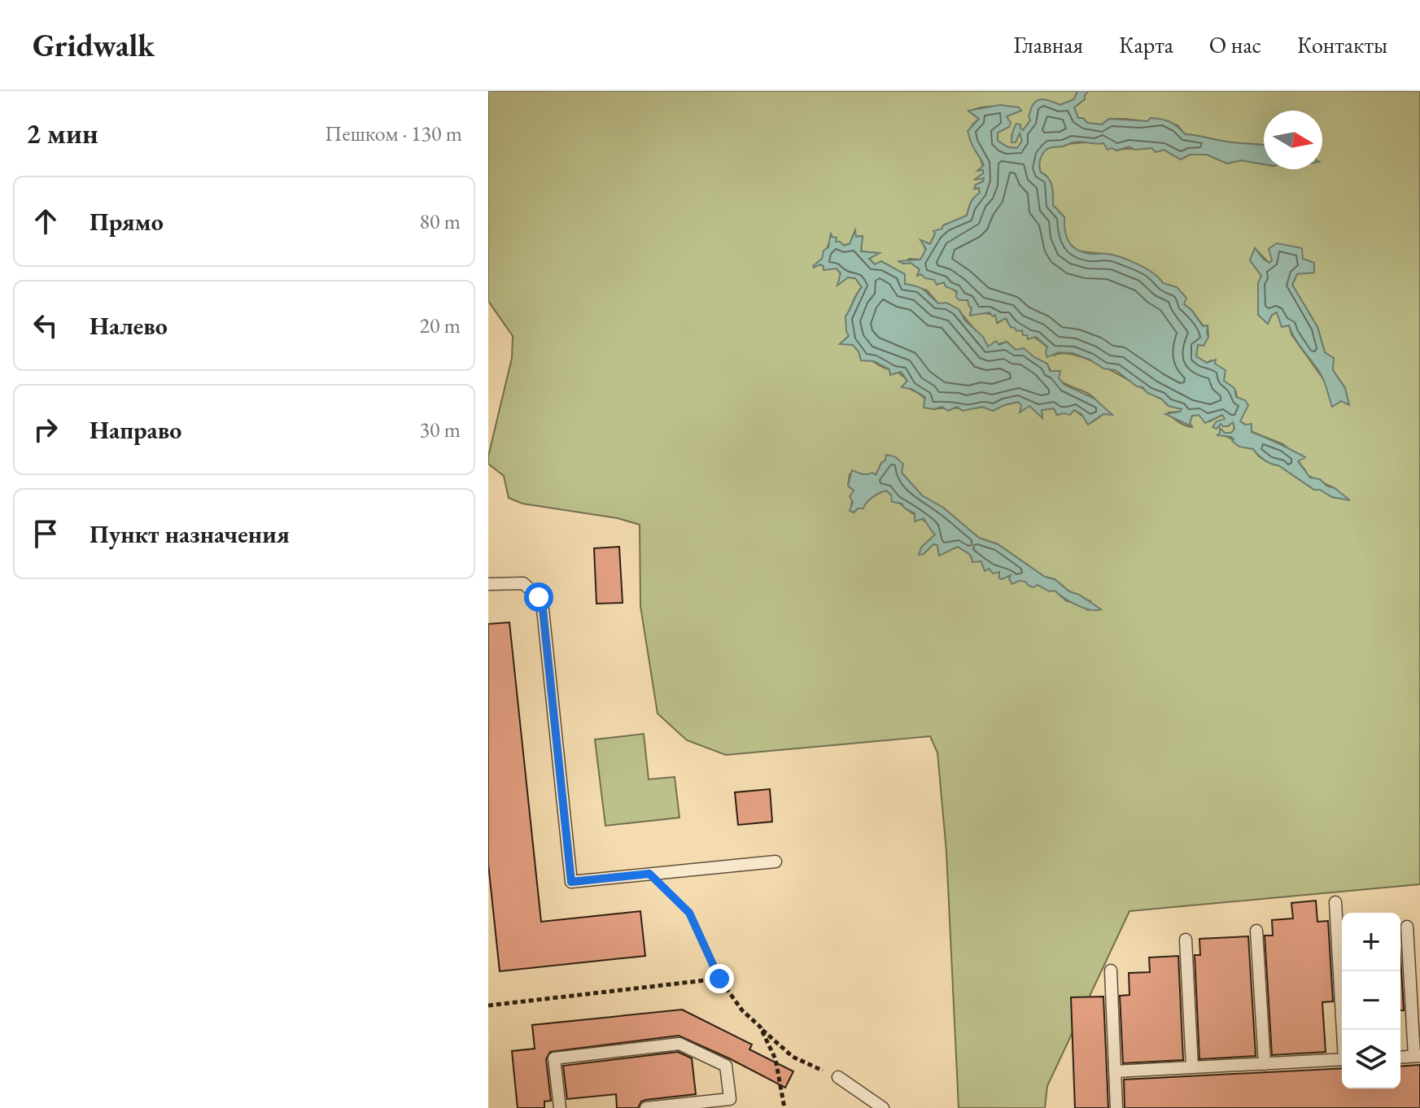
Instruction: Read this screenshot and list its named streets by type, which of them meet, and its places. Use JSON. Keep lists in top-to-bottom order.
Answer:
{
  "north": "right",
  "page": {
    "header": "Gridwalk",
    "nav": [
      "Главная",
      "Карта",
      "О нас",
      "Контакты"
    ],
    "heading": ["2 мин", "Пешком · 130 m"],
    "list": [
      ["Прямо", "80 m"],
      ["Налево", "20 m"],
      ["Направо", "30 m"],
      "Пункт назначения"
    ],
    "map_buttons": ["+", "−"]
  }
}
